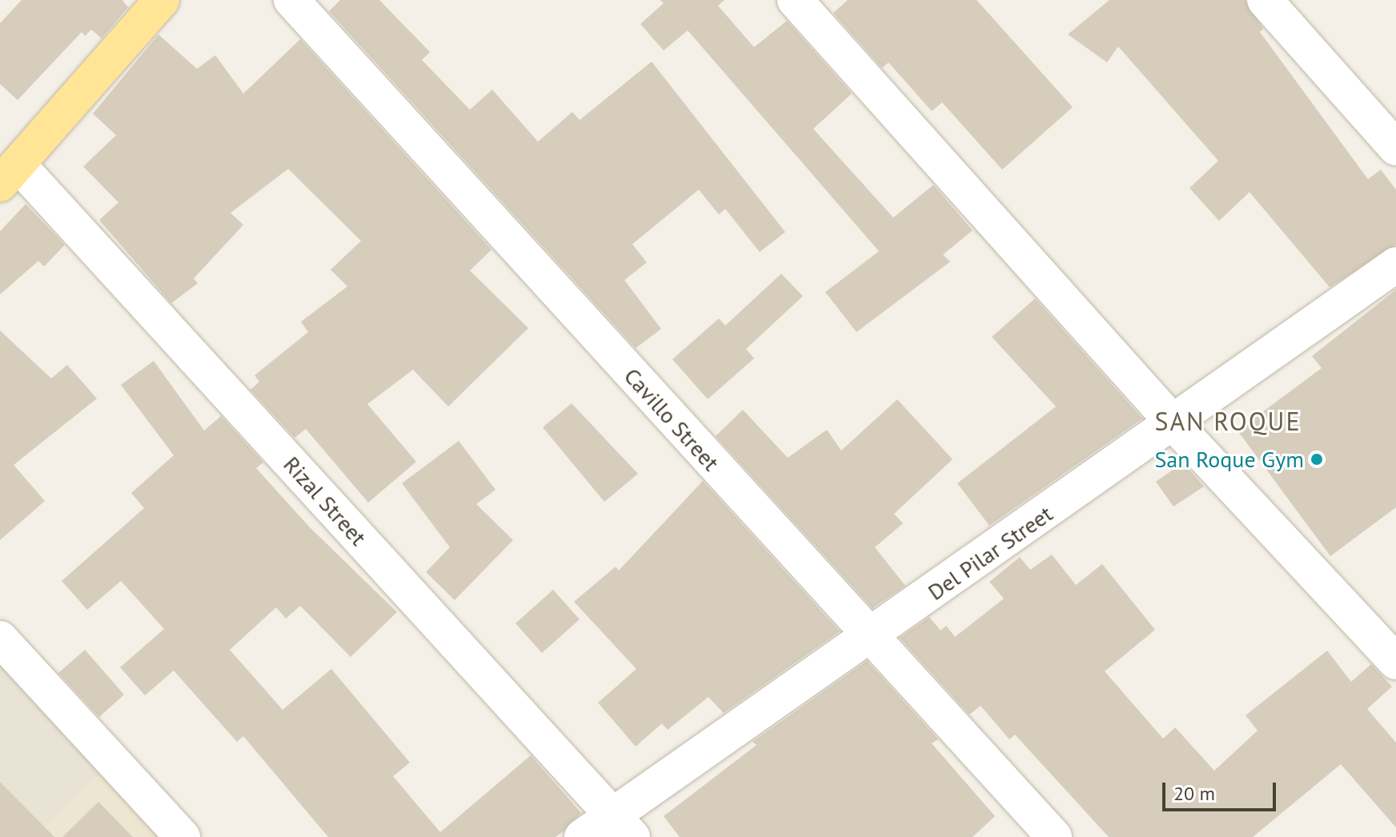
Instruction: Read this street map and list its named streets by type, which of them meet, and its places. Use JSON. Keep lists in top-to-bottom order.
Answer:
{
  "streets": {
    "street": ["Cavillo Street", "Rizal Street", "Del Pilar Street"]
  },
  "crossings": [
    ["Cavillo Street", "Del Pilar Street"],
    ["Rizal Street", "Del Pilar Street"]
  ],
  "districts": ["SAN ROQUE"],
  "places": ["San Roque Gym"],
  "scale_bar": "20 m"
}
